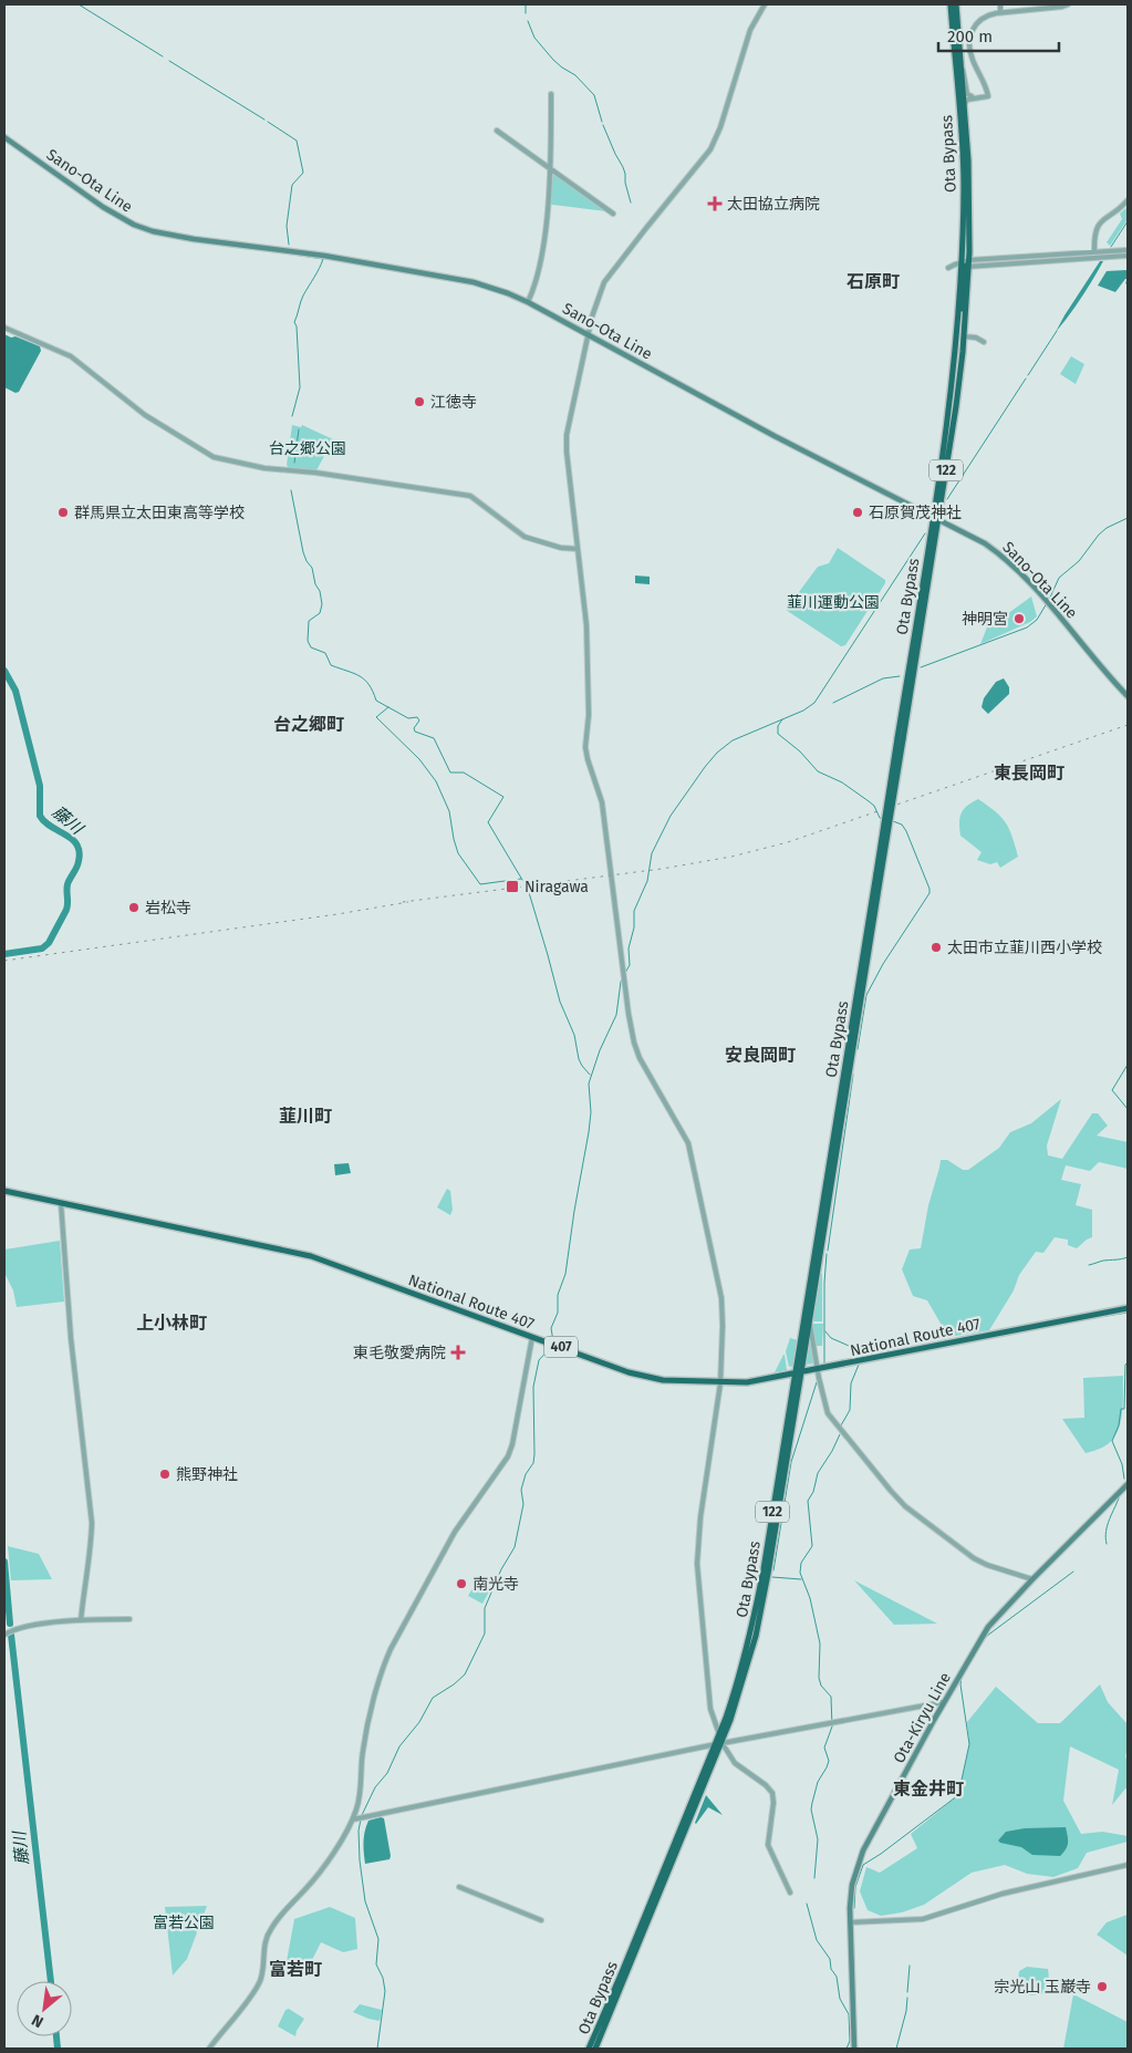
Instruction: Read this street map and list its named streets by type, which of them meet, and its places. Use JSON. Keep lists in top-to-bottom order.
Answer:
{
  "streets": {
    "highway": [
      "Ota Bypass",
      "122",
      "National Route 407",
      "407"
    ],
    "main road": ["Sano-Ota Line", "Ota-Kiryu Line"]
  },
  "crossings": [
    ["Ota Bypass", "Sano-Ota Line"],
    ["Ota Bypass", "National Route 407"]
  ],
  "districts": [
    "石原町",
    "台之郷町",
    "東長岡町",
    "安良岡町",
    "韮川町",
    "上小林町",
    "東金井町",
    "富若町"
  ],
  "water": ["藤川"],
  "parks": ["台之郷公園", "韮川運動公園", "富若公園"],
  "places": {
    "health": ["太田協立病院", "東毛敬愛病院"],
    "other": [
      "江徳寺",
      "群馬県立太田東高等学校",
      "石原賀茂神社",
      "神明宮",
      "岩松寺",
      "太田市立韮川西小学校",
      "熊野神社",
      "南光寺",
      "宗光山 玉巌寺"
    ],
    "transit": ["Niragawa"]
  },
  "scale_bar": "200 m",
  "north": "bottom left"
}
